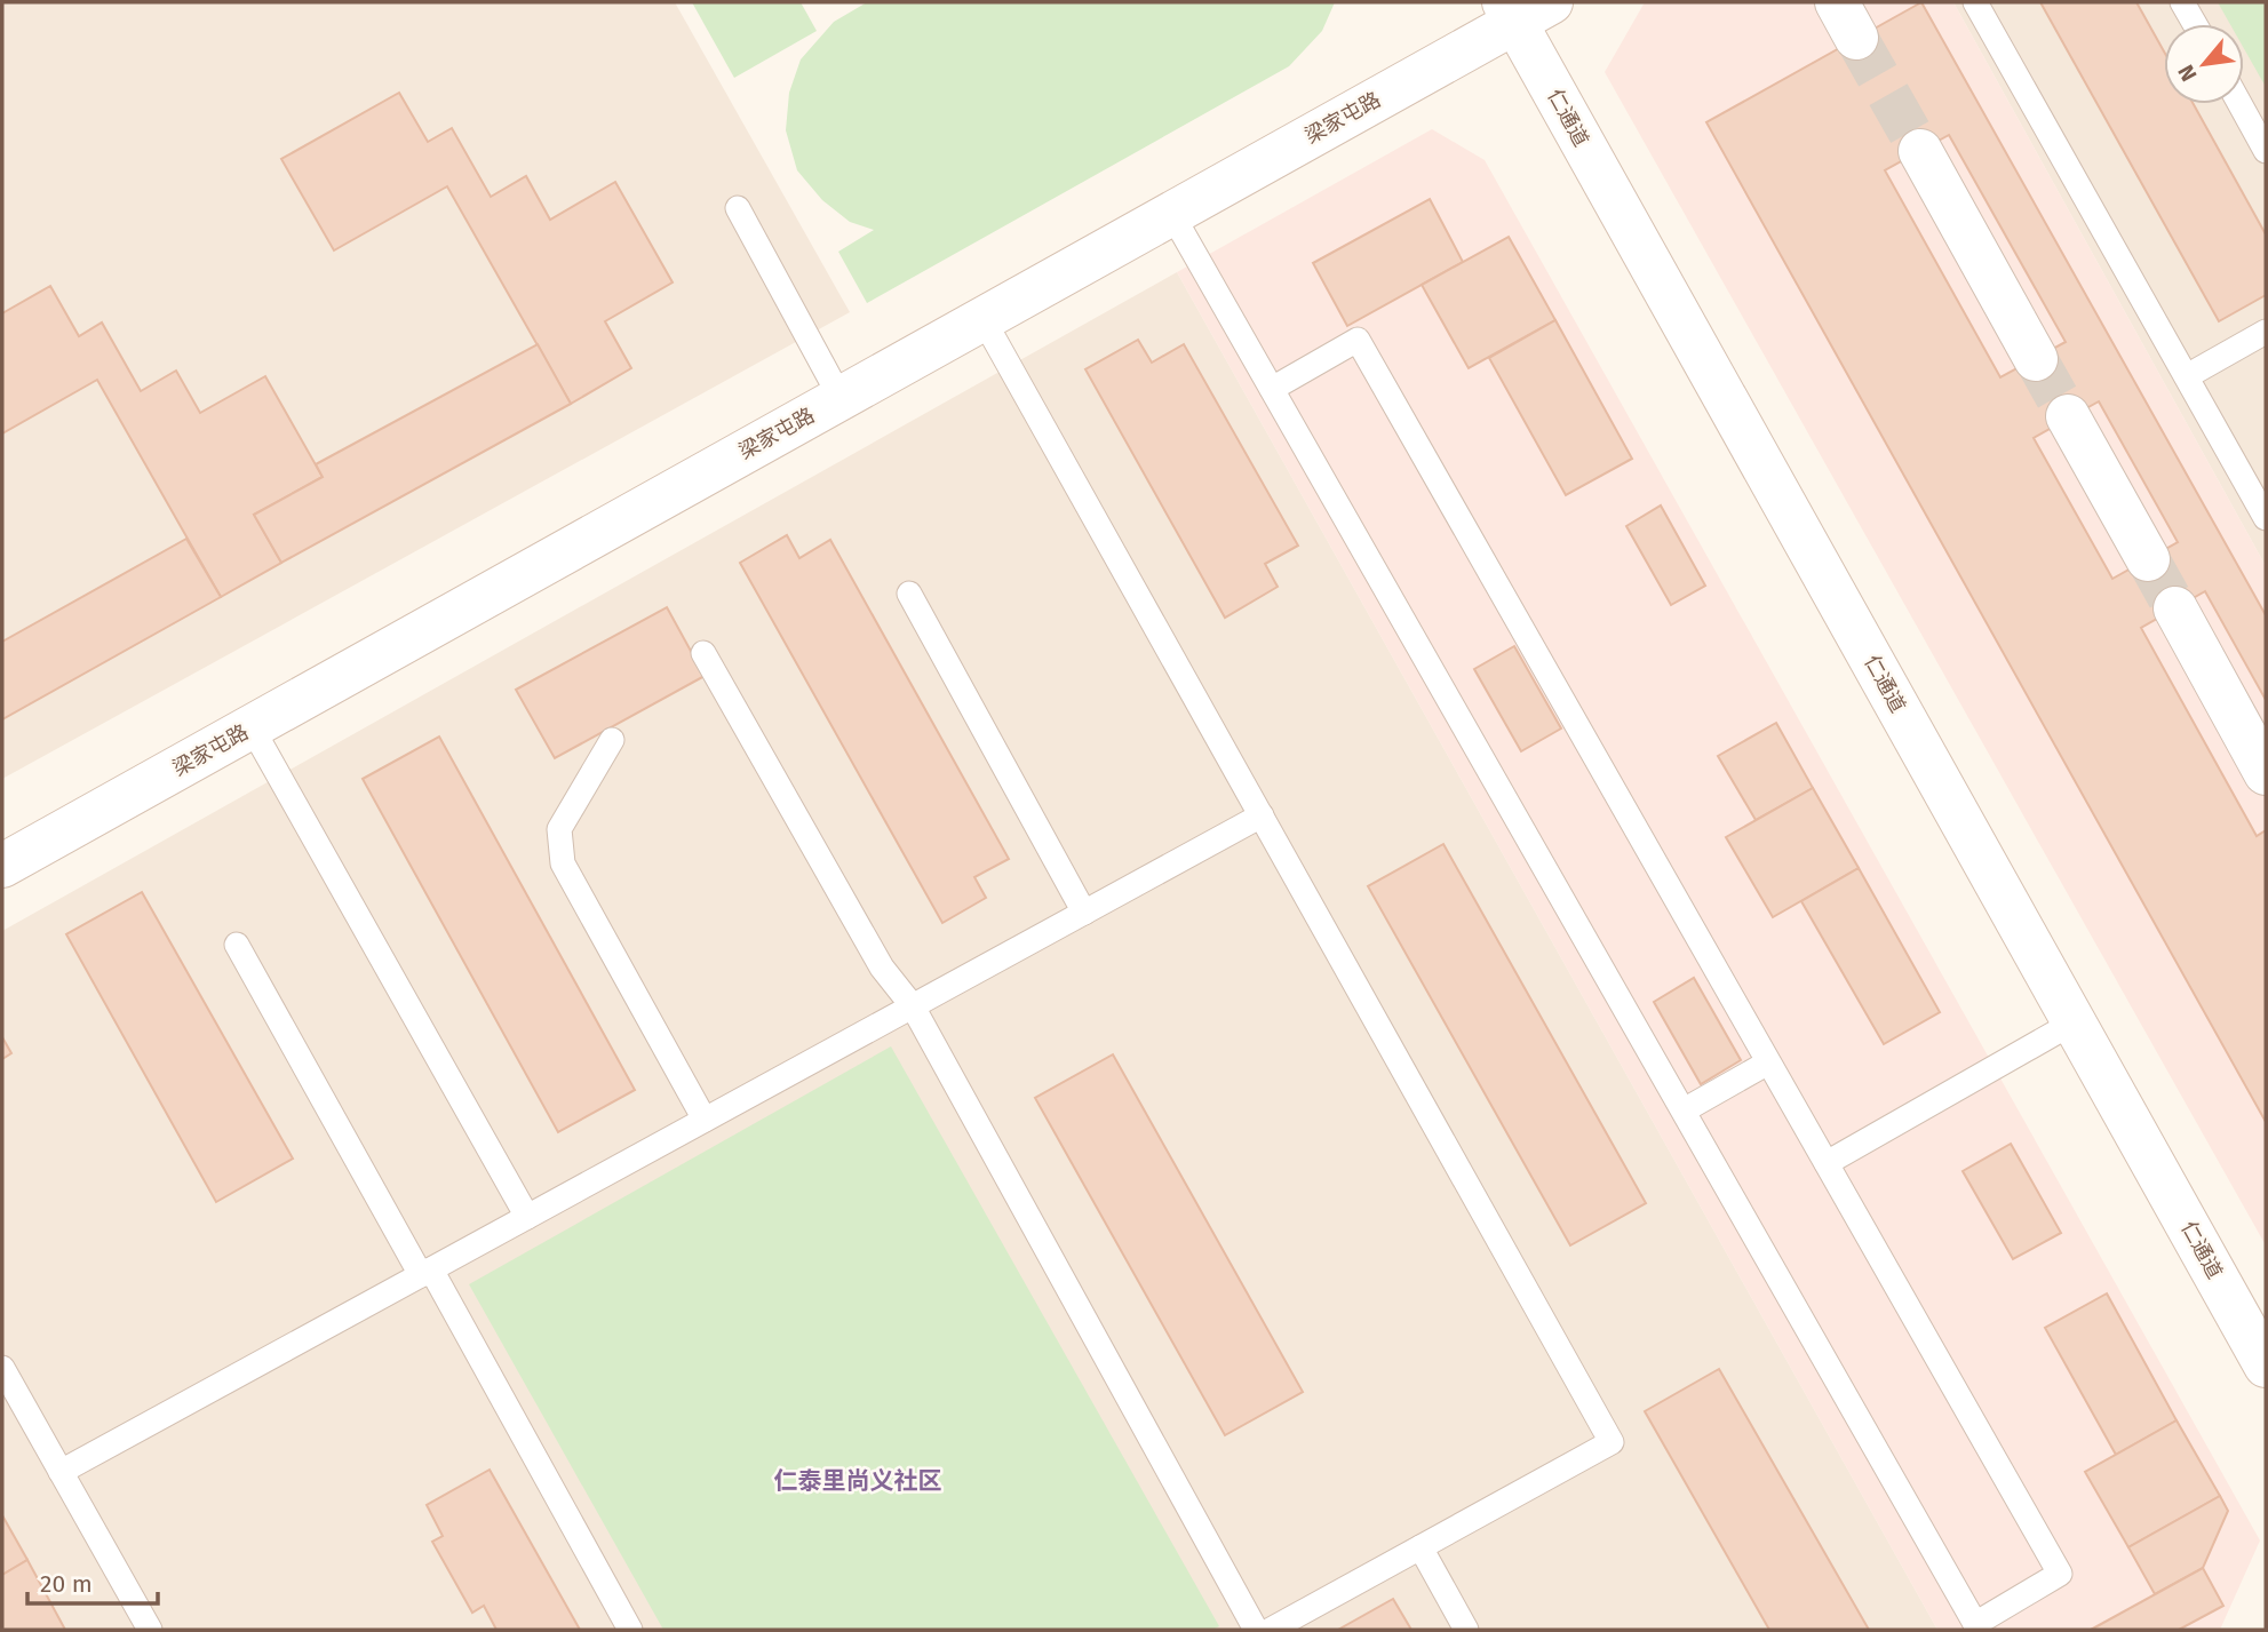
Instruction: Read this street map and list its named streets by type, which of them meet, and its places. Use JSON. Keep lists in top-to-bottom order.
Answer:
{
  "streets": {
    "street": ["梁家屯路", "仁通道"]
  },
  "crossings": [
    ["梁家屯路", "仁通道"]
  ],
  "districts": ["仁泰里尚义社区"],
  "scale_bar": "20 m",
  "north": "bottom left"
}
